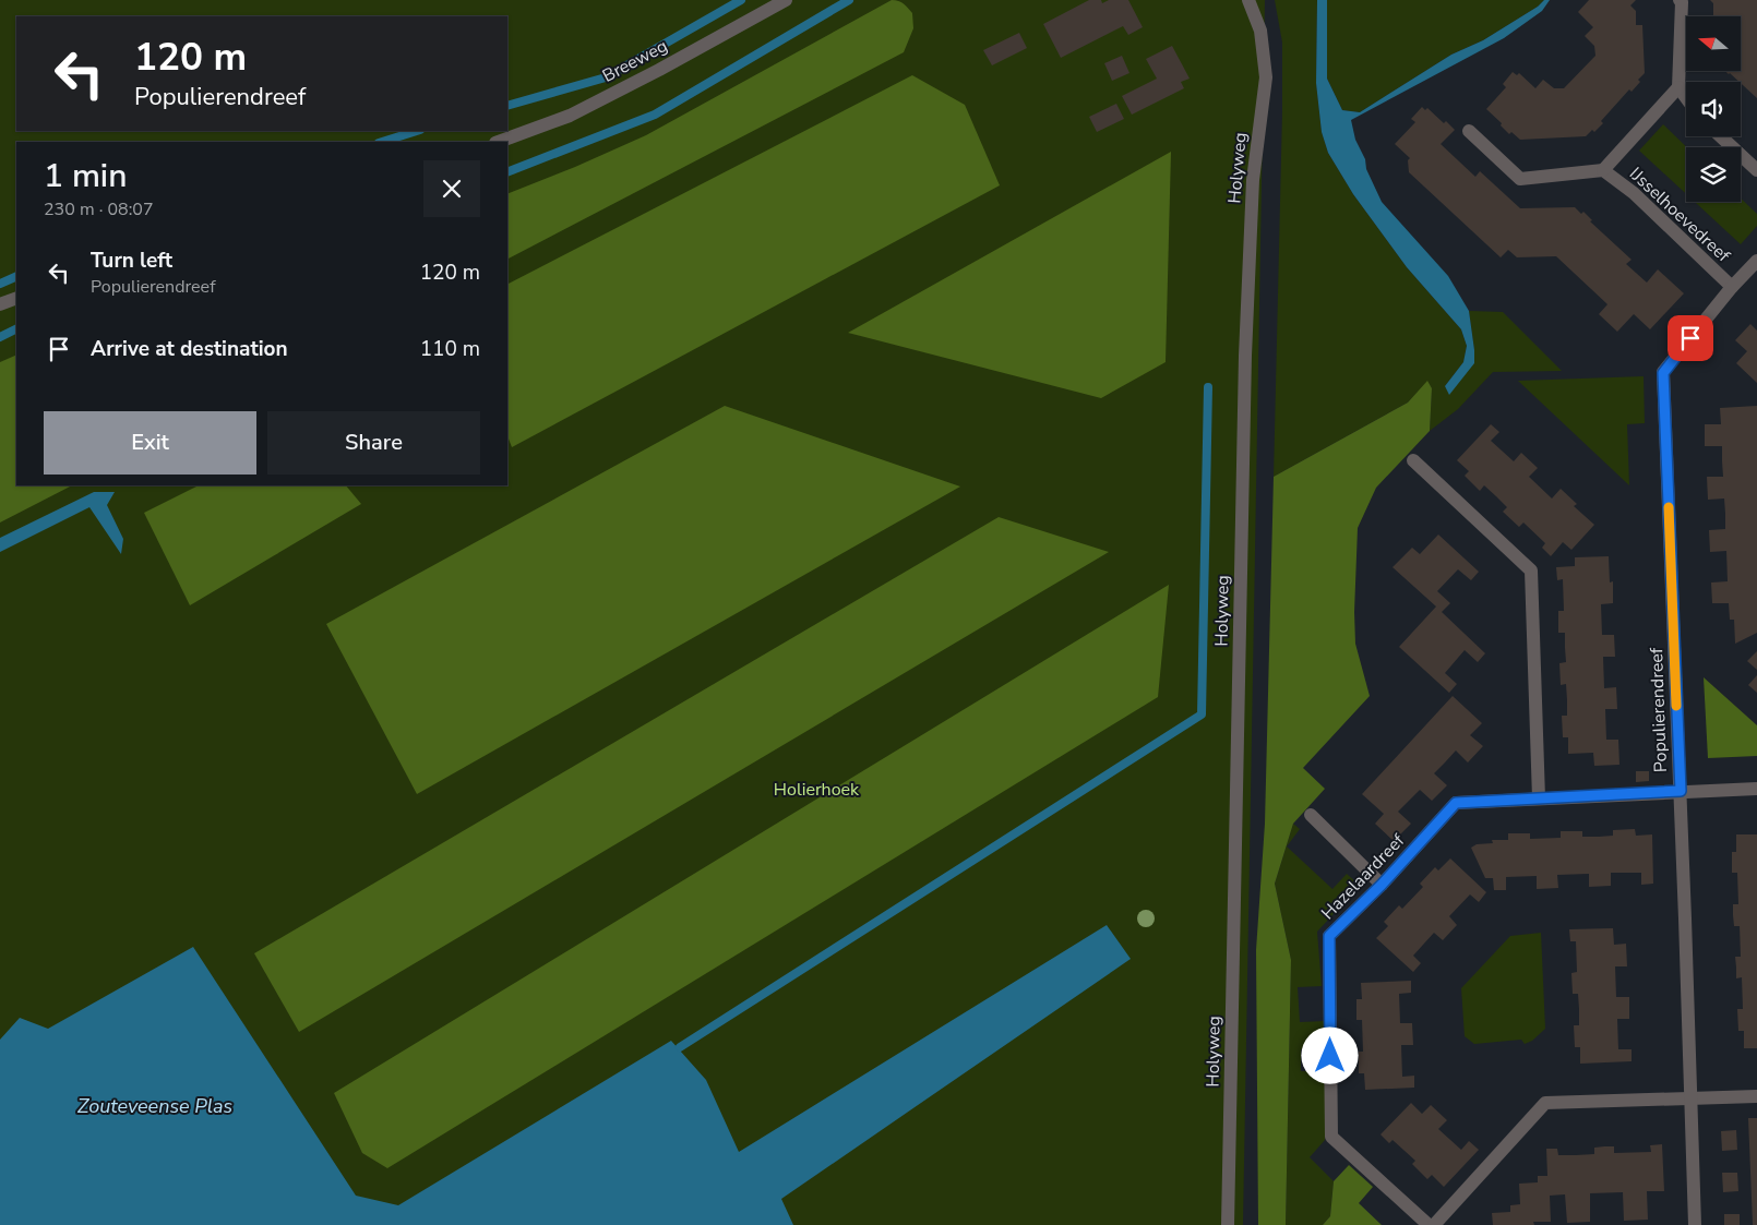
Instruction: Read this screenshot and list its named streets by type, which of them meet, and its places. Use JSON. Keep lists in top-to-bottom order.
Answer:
{
  "streets": {
    "street": [
      "Breeweg",
      "Holyweg",
      "IJsselhoevedreef",
      "Populierendreef",
      "Hazelaardreef"
    ]
  },
  "crossings": [
    ["IJsselhoevedreef", "Populierendreef"],
    ["Populierendreef", "Hazelaardreef"]
  ],
  "water": ["Zouteveense Plas"],
  "parks": ["Holierhoek"],
  "north": "left",
  "page": {
    "turn": ["120 m", "Populierendreef"],
    "heading": ["1 min", "230 m · 08:07"],
    "list": [
      {
        "name": "Turn left",
        "note": "Populierendreef",
        "value": "120 m"
      },
      {
        "name": "Arrive at destination",
        "value": "110 m"
      }
    ],
    "buttons": ["Exit", "Share"]
  }
}
